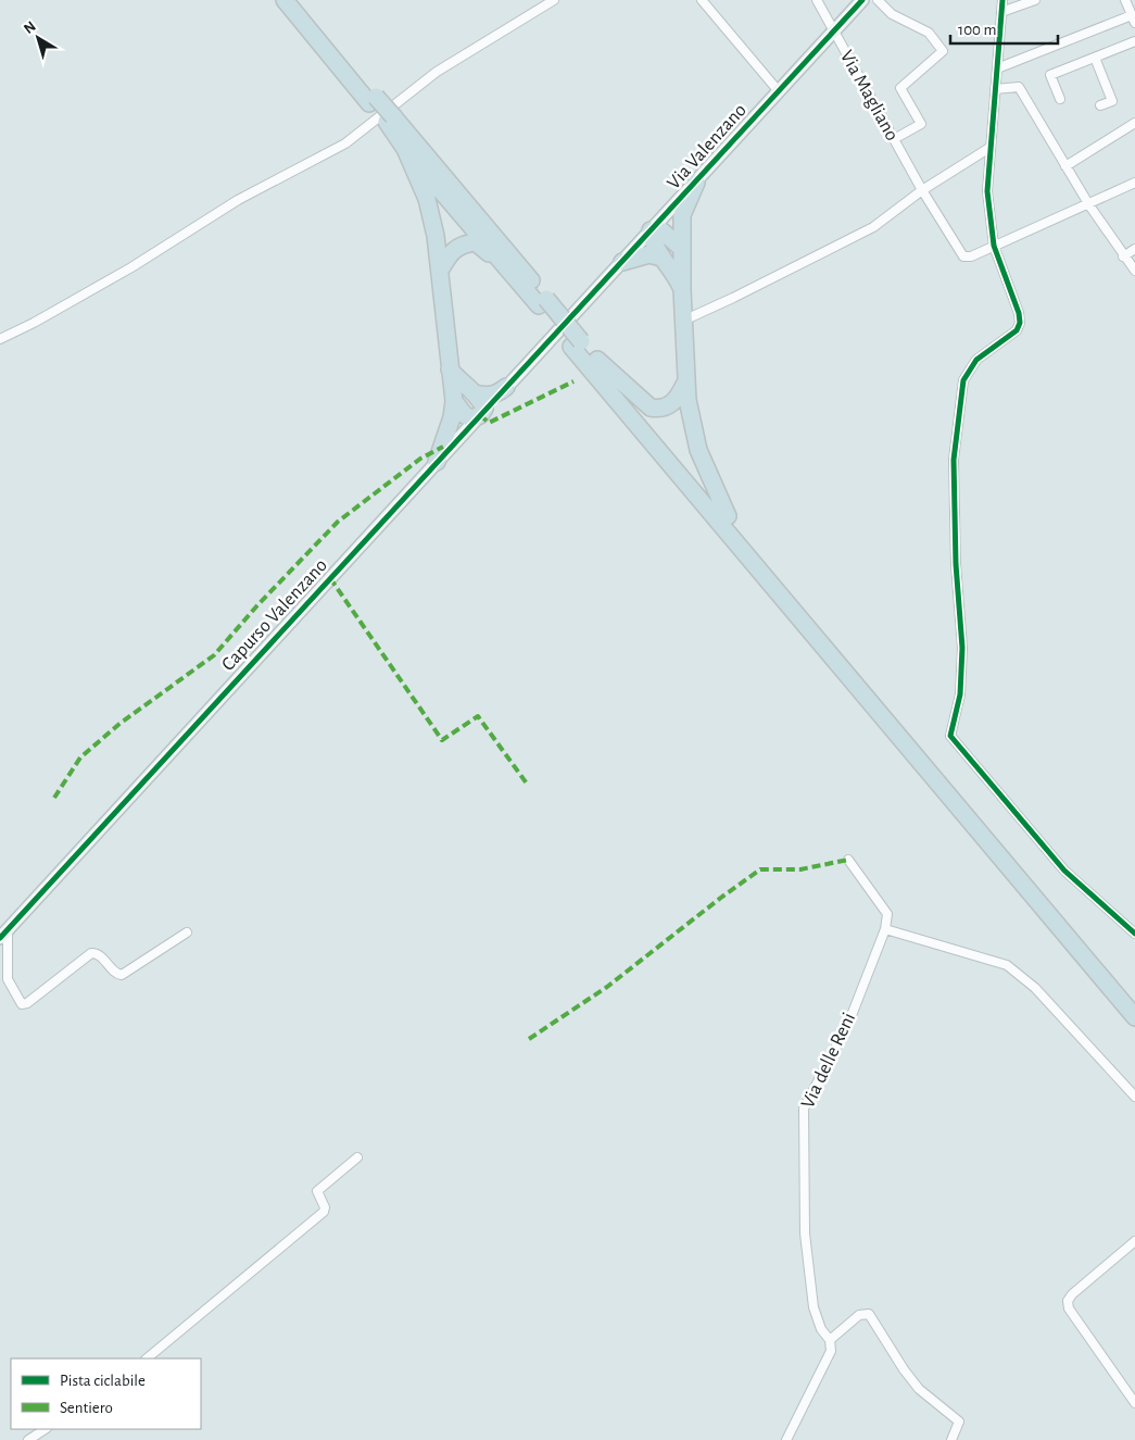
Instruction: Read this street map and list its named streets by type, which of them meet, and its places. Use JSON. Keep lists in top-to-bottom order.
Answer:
{
  "streets": {
    "street": [
      "Via Magliano",
      "Via Valenzano",
      "Capurso Valenzano",
      "Via delle Reni"
    ]
  },
  "crossings": [
    ["Via Magliano", "Via Valenzano"],
    ["Via Valenzano", "Capurso Valenzano"]
  ],
  "legend": ["Pista ciclabile", "Sentiero"],
  "scale_bar": "100 m",
  "north": "top left"
}
